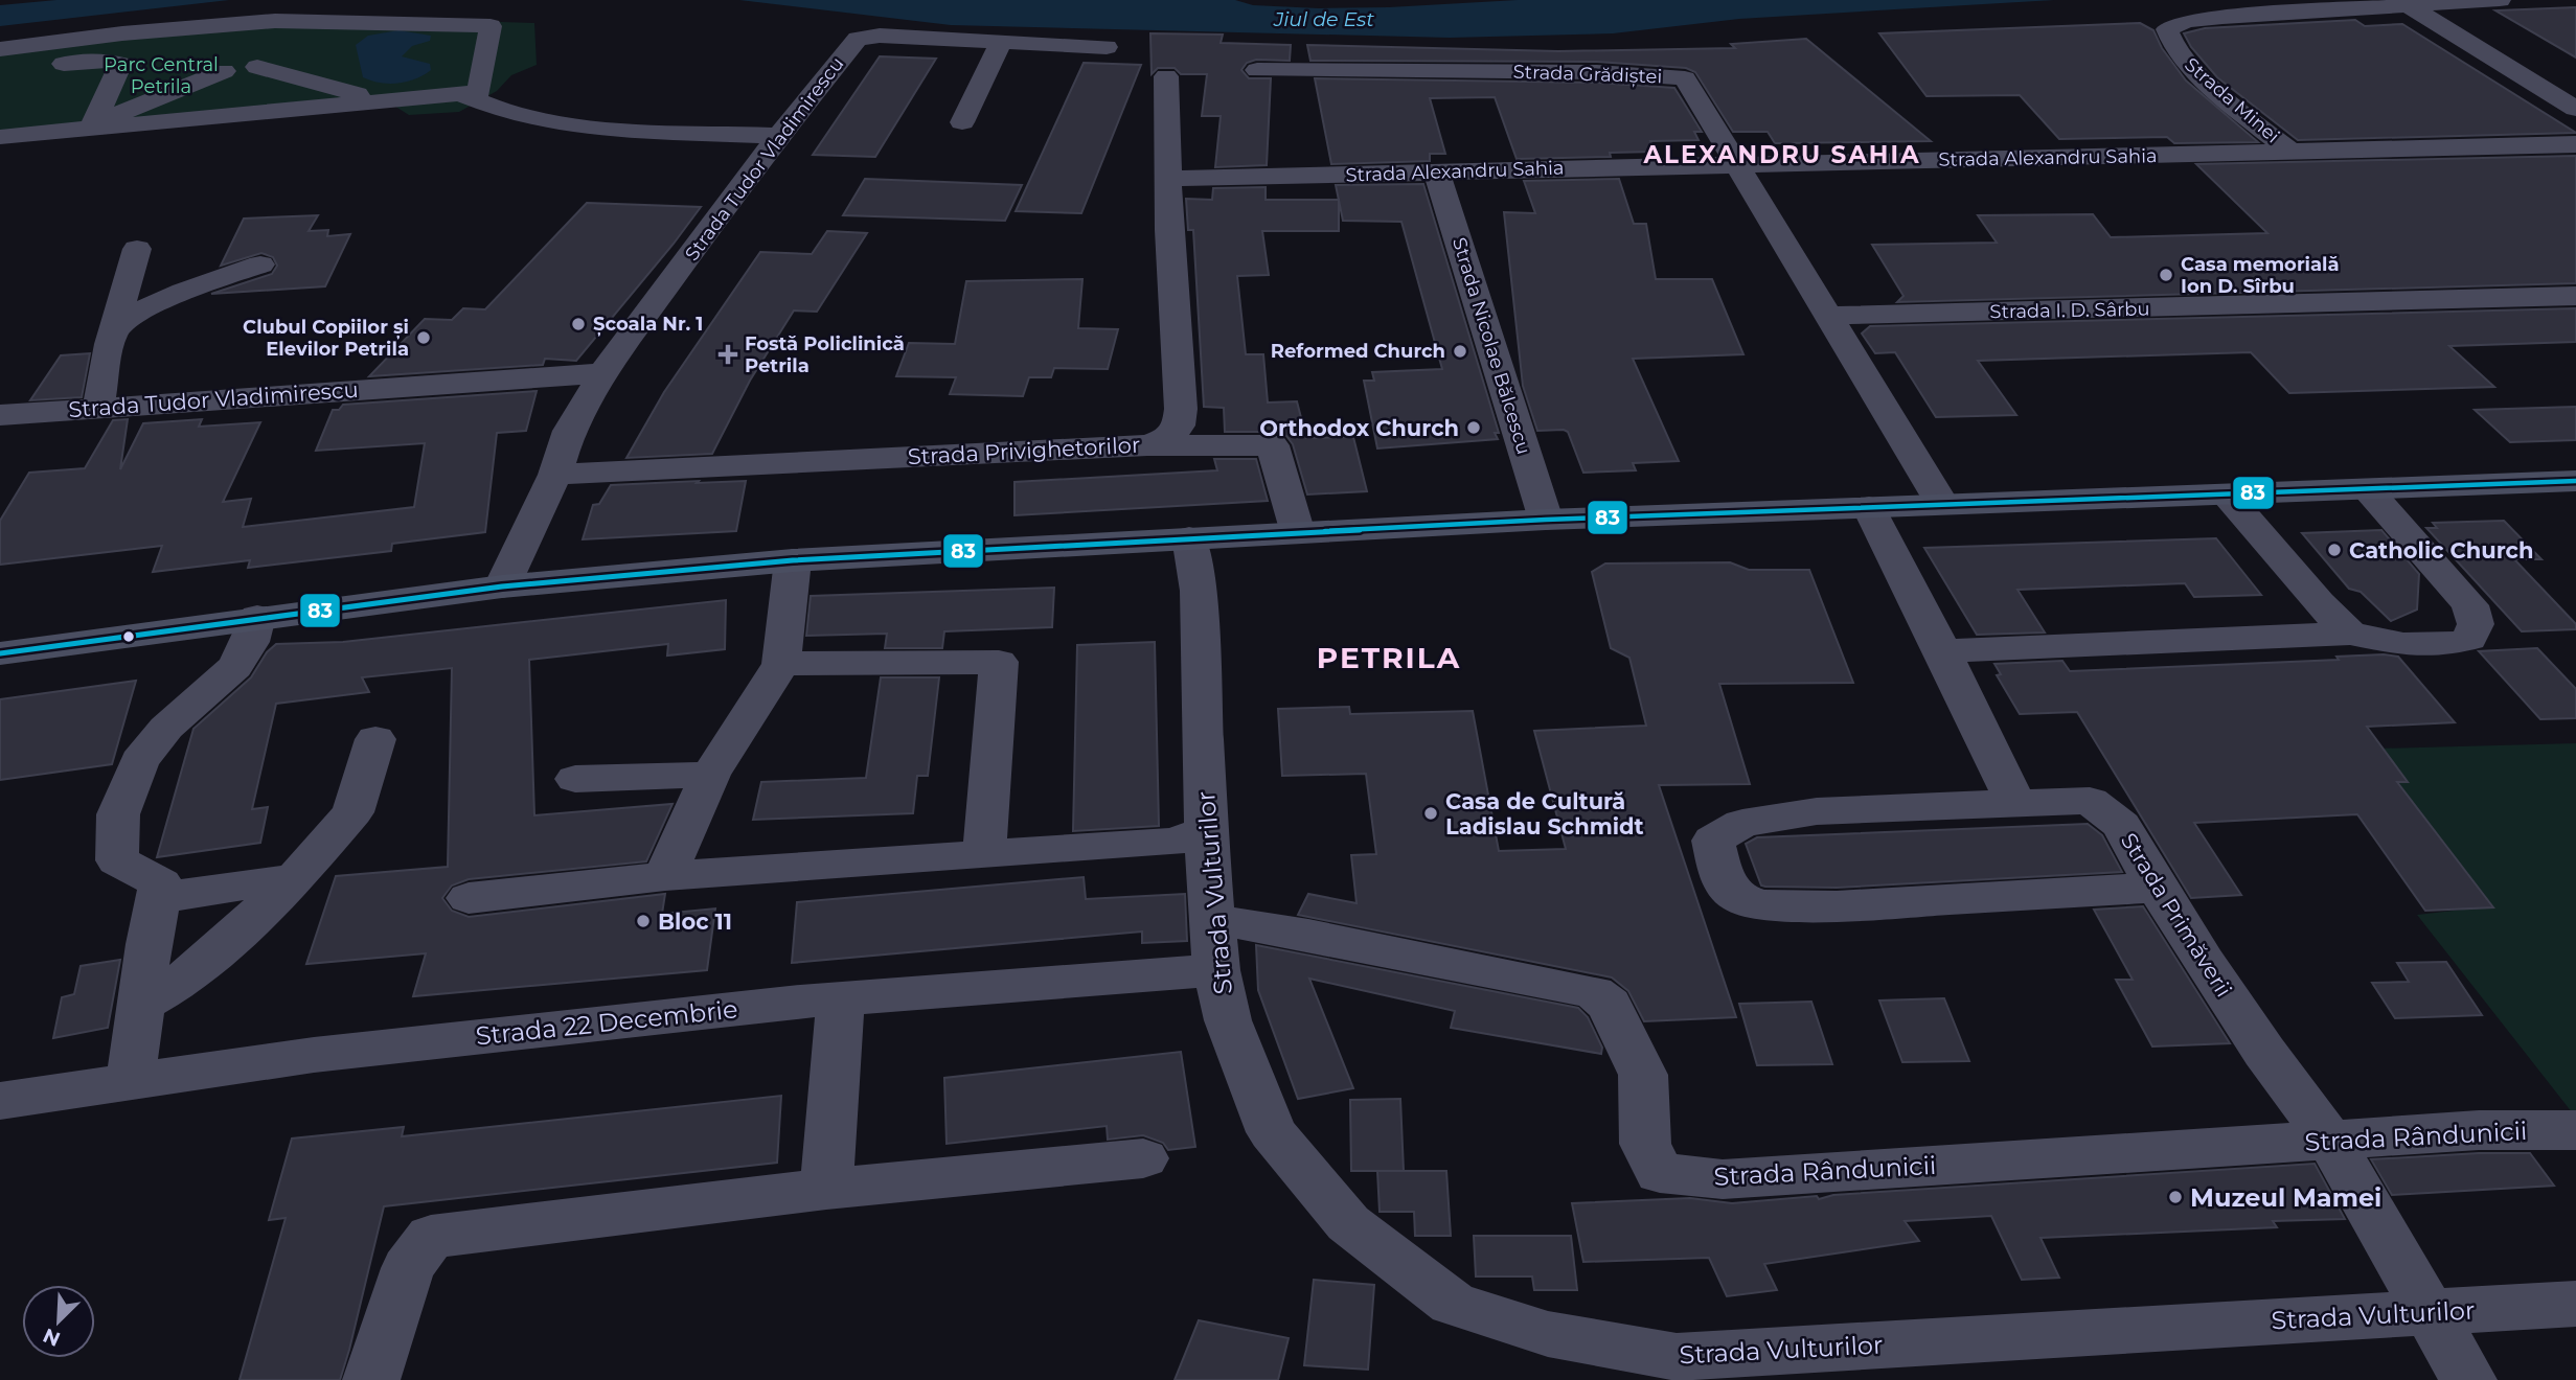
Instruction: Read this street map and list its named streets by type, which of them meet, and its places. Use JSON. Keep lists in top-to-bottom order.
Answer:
{
  "streets": {
    "street": [
      "Strada Grădiștei",
      "Strada Minei",
      "Strada Alexandru Sahia",
      "Strada Tudor Vladimirescu",
      "Strada I. D. Sârbu",
      "Strada Nicolae Bălcescu",
      "Strada Privighetorilor",
      "Strada Vulturilor",
      "Strada Primăverii",
      "Strada 22 Decembrie",
      "Strada Rândunicii"
    ]
  },
  "crossings": [
    ["Strada Grădiștei", "Strada Alexandru Sahia"],
    ["Strada Grădiștei", "Strada I. D. Sârbu"],
    ["Strada Minei", "Strada Alexandru Sahia"],
    ["Strada Alexandru Sahia", "Strada Nicolae Bălcescu"],
    ["Strada Alexandru Sahia", "Strada Privighetorilor"],
    ["Strada Tudor Vladimirescu", "Strada Privighetorilor"],
    ["Strada Vulturilor", "Strada Primăverii"],
    ["Strada Vulturilor", "Strada 22 Decembrie"],
    ["Strada Vulturilor", "Strada Rândunicii"],
    ["Strada Primăverii", "Strada Rândunicii"],
    ["Strada 22 Decembrie", "Strada Rândunicii"]
  ],
  "districts": ["ALEXANDRU SAHIA", "PETRILA"],
  "water": ["Jiul de Est"],
  "parks": ["Parc Central Petrila"],
  "places": {
    "other": [
      "Casa memorială Ion D. Sîrbu",
      "Școala Nr. 1",
      "Clubul Copiilor și Elevilor Petrila",
      "Reformed Church",
      "Orthodox Church",
      "Catholic Church",
      "Casa de Cultură Ladislau Schmidt",
      "Bloc 11",
      "Muzeul Mamei"
    ],
    "health": ["Fostă Policlinică Petrila"]
  },
  "lines": ["transit line 83"],
  "north": "bottom left"
}
